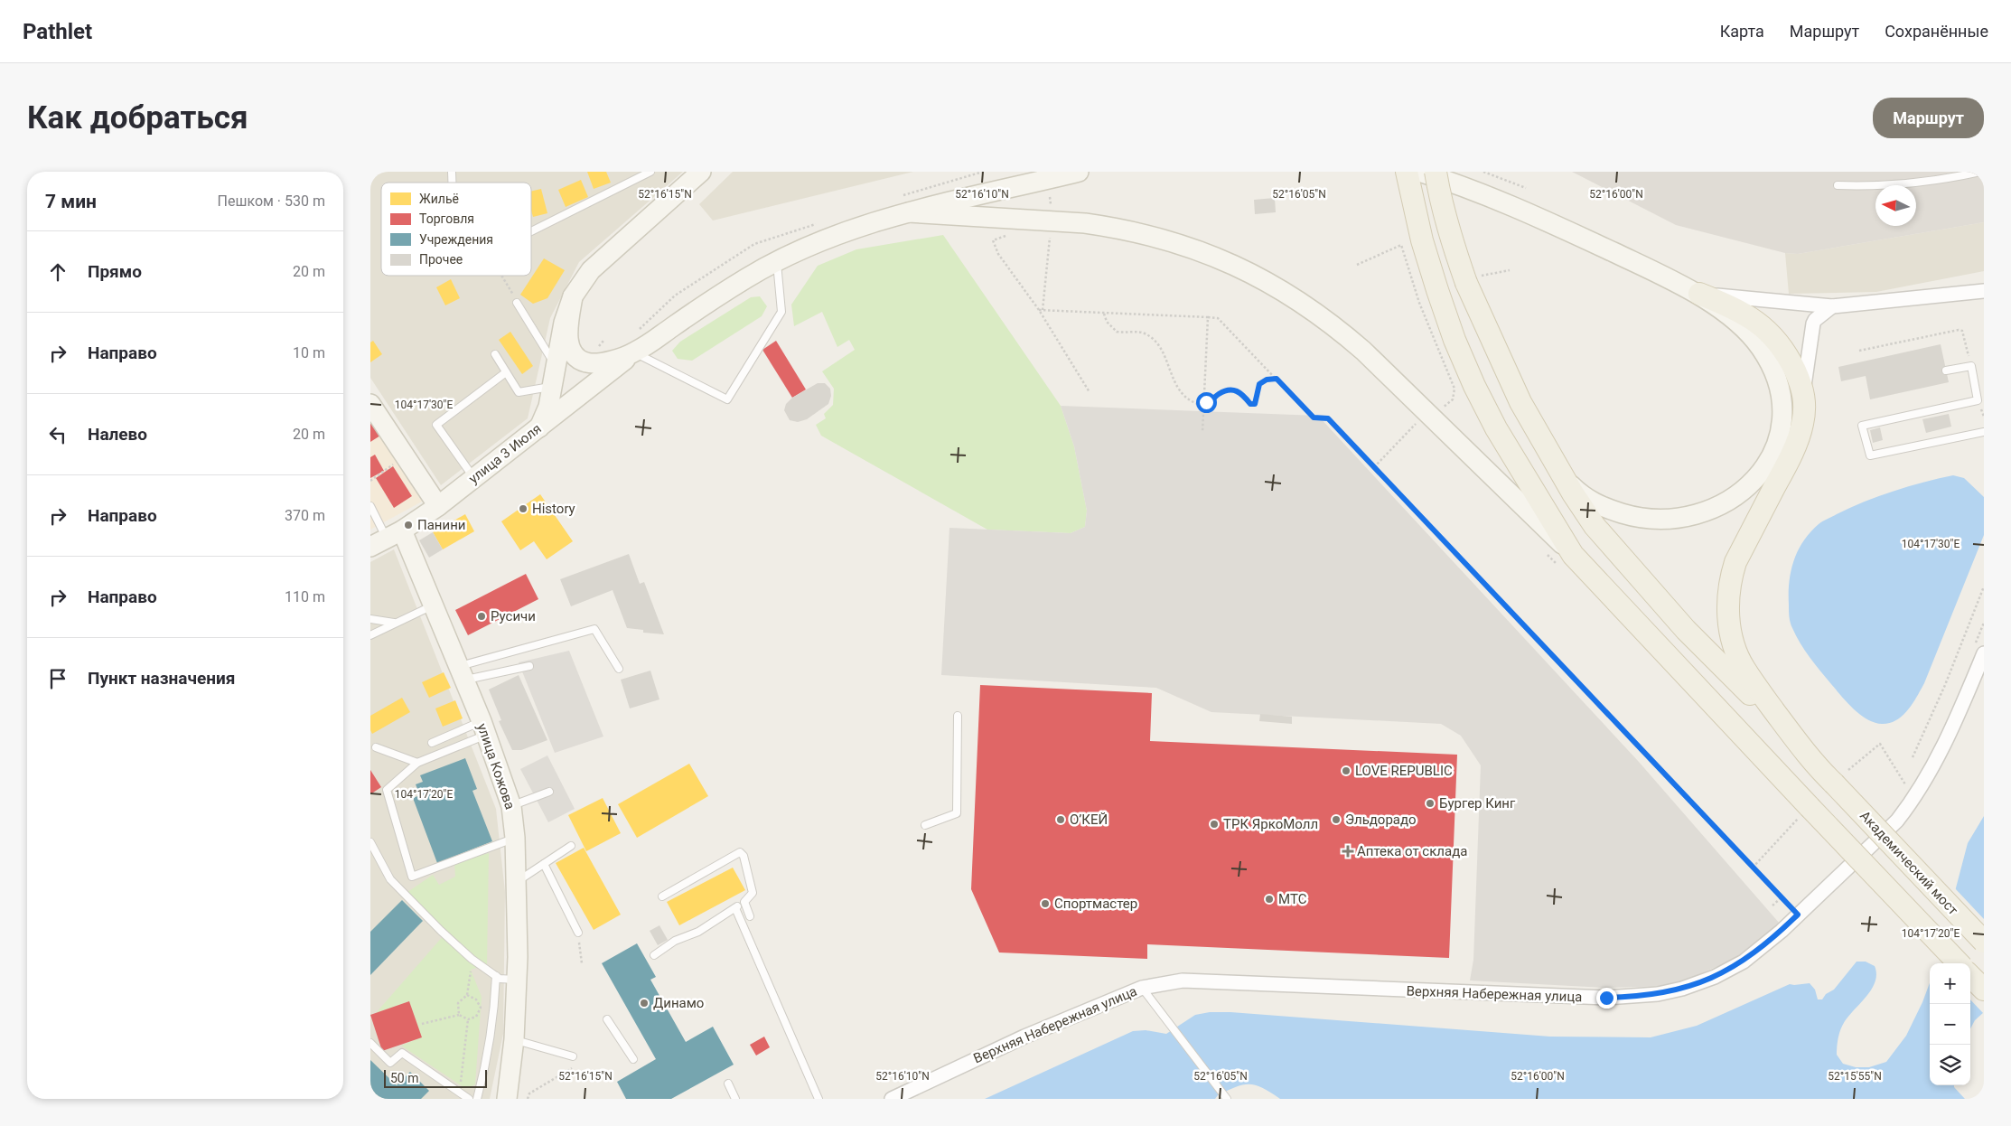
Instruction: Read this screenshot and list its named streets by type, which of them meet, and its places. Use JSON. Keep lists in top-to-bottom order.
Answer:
{
  "streets": {
    "main road": ["улица 3 Июля", "улица Кожова", "Академический мост"],
    "street": ["Верхняя Набережная улица"]
  },
  "crossings": [
    ["улица 3 Июля", "улица Кожова"]
  ],
  "places": {
    "other": [
      "History",
      "Панини",
      "Русичи",
      "LOVE REPUBLIC",
      "Бургер Кинг",
      "О’КЕЙ",
      "Эльдорадо",
      "ТРК ЯркоМолл",
      "МТС",
      "Спортмастер",
      "Динамо"
    ],
    "health": ["Аптека от склада"]
  },
  "legend": [
    "Жильё",
    "Торговля",
    "Учреждения",
    "Прочее"
  ],
  "scale_bar": "50 m",
  "north": "left",
  "page": {
    "header": "Pathlet",
    "nav": ["Карта", "Маршрут", "Сохранённые"],
    "buttons": "Маршрут",
    "title": "Как добраться",
    "heading": ["7 мин", "Пешком · 530 m"],
    "list": [
      ["Прямо", "20 m"],
      ["Направо", "10 m"],
      ["Налево", "20 m"],
      ["Направо", "370 m"],
      ["Направо", "110 m"],
      "Пункт назначения"
    ],
    "map_buttons": ["+", "−"],
    "scale": "50 m"
  },
  "coordinates": [
    "52°16'15\"N",
    "52°16'10\"N",
    "52°16'05\"N",
    "52°16'00\"N",
    "104°17'30\"E",
    "104°17'20\"E",
    "52°15'55\"N"
  ]
}
